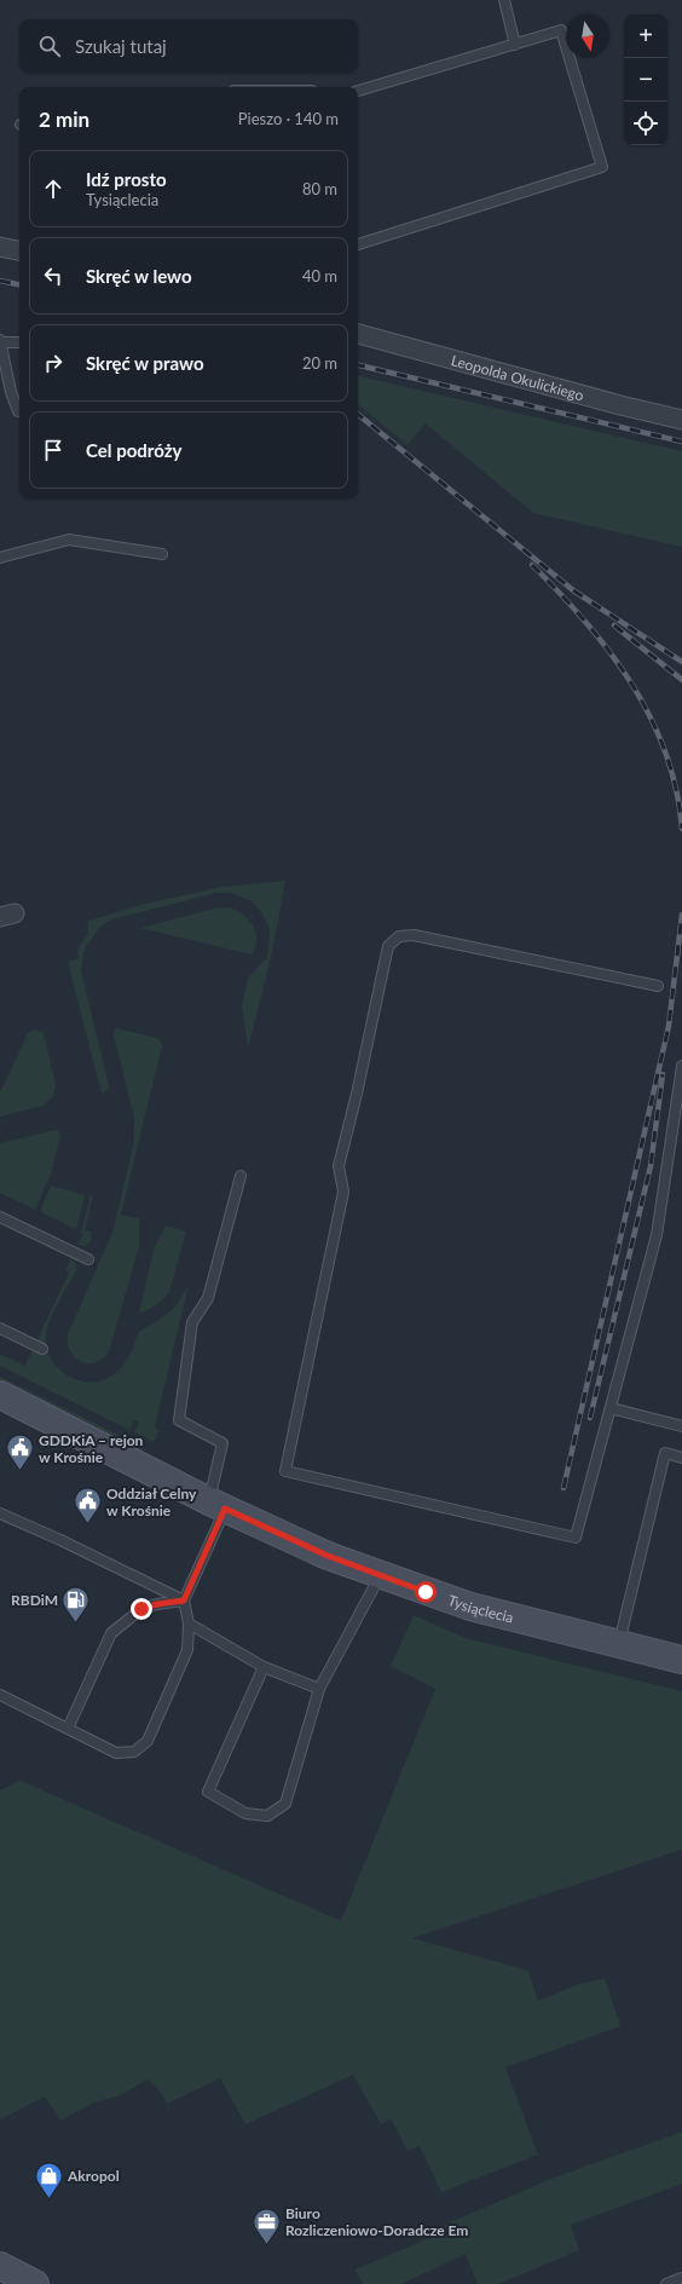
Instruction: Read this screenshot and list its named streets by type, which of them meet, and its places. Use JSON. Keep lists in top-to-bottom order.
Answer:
{
  "streets": {
    "street": ["Leopolda Okulickiego", "Tysiąclecia"]
  },
  "places": {
    "public building": ["GDDKiA – rejon w Krośnie", "Oddział Celny w Krośnie"],
    "fuel station": ["RBDiM"],
    "shop": ["Akropol"],
    "office": ["Biuro Rozliczeniowo-Doradcze Em"]
  },
  "north": "bottom",
  "page": {
    "map_buttons": ["+", "−"],
    "search": "Szukaj tutaj",
    "heading": ["2 min", "Pieszo · 140 m"],
    "list": [
      ["Idź prosto", "Tysiąclecia", "80 m"],
      ["Skręć w lewo", "40 m"],
      ["Skręć w prawo", "20 m"],
      "Cel podróży"
    ]
  }
}
